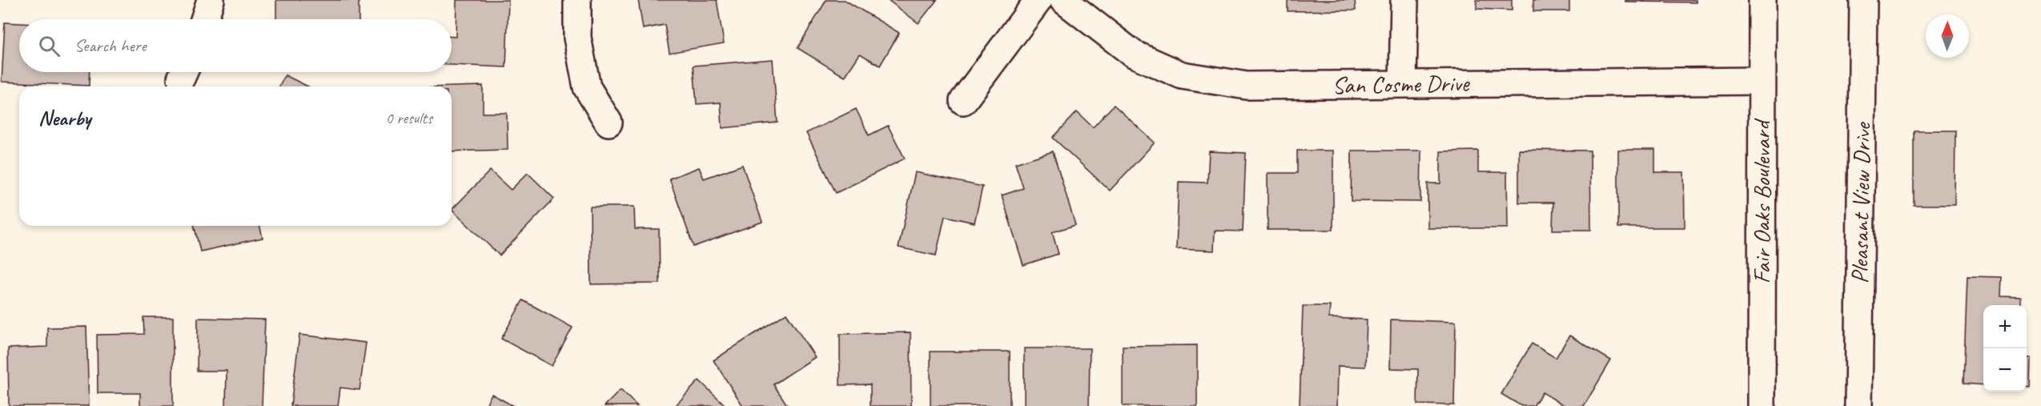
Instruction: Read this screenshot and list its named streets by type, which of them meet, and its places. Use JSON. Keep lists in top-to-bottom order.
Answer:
{
  "streets": {
    "street": ["San Cosme Drive", "Fair Oaks Boulevard", "Pleasant View Drive"]
  },
  "crossings": [
    ["San Cosme Drive", "Fair Oaks Boulevard"]
  ],
  "north": "top",
  "page": {
    "search": "Search here",
    "heading": ["Nearby", "0 results"],
    "map_buttons": ["+", "−"]
  }
}
